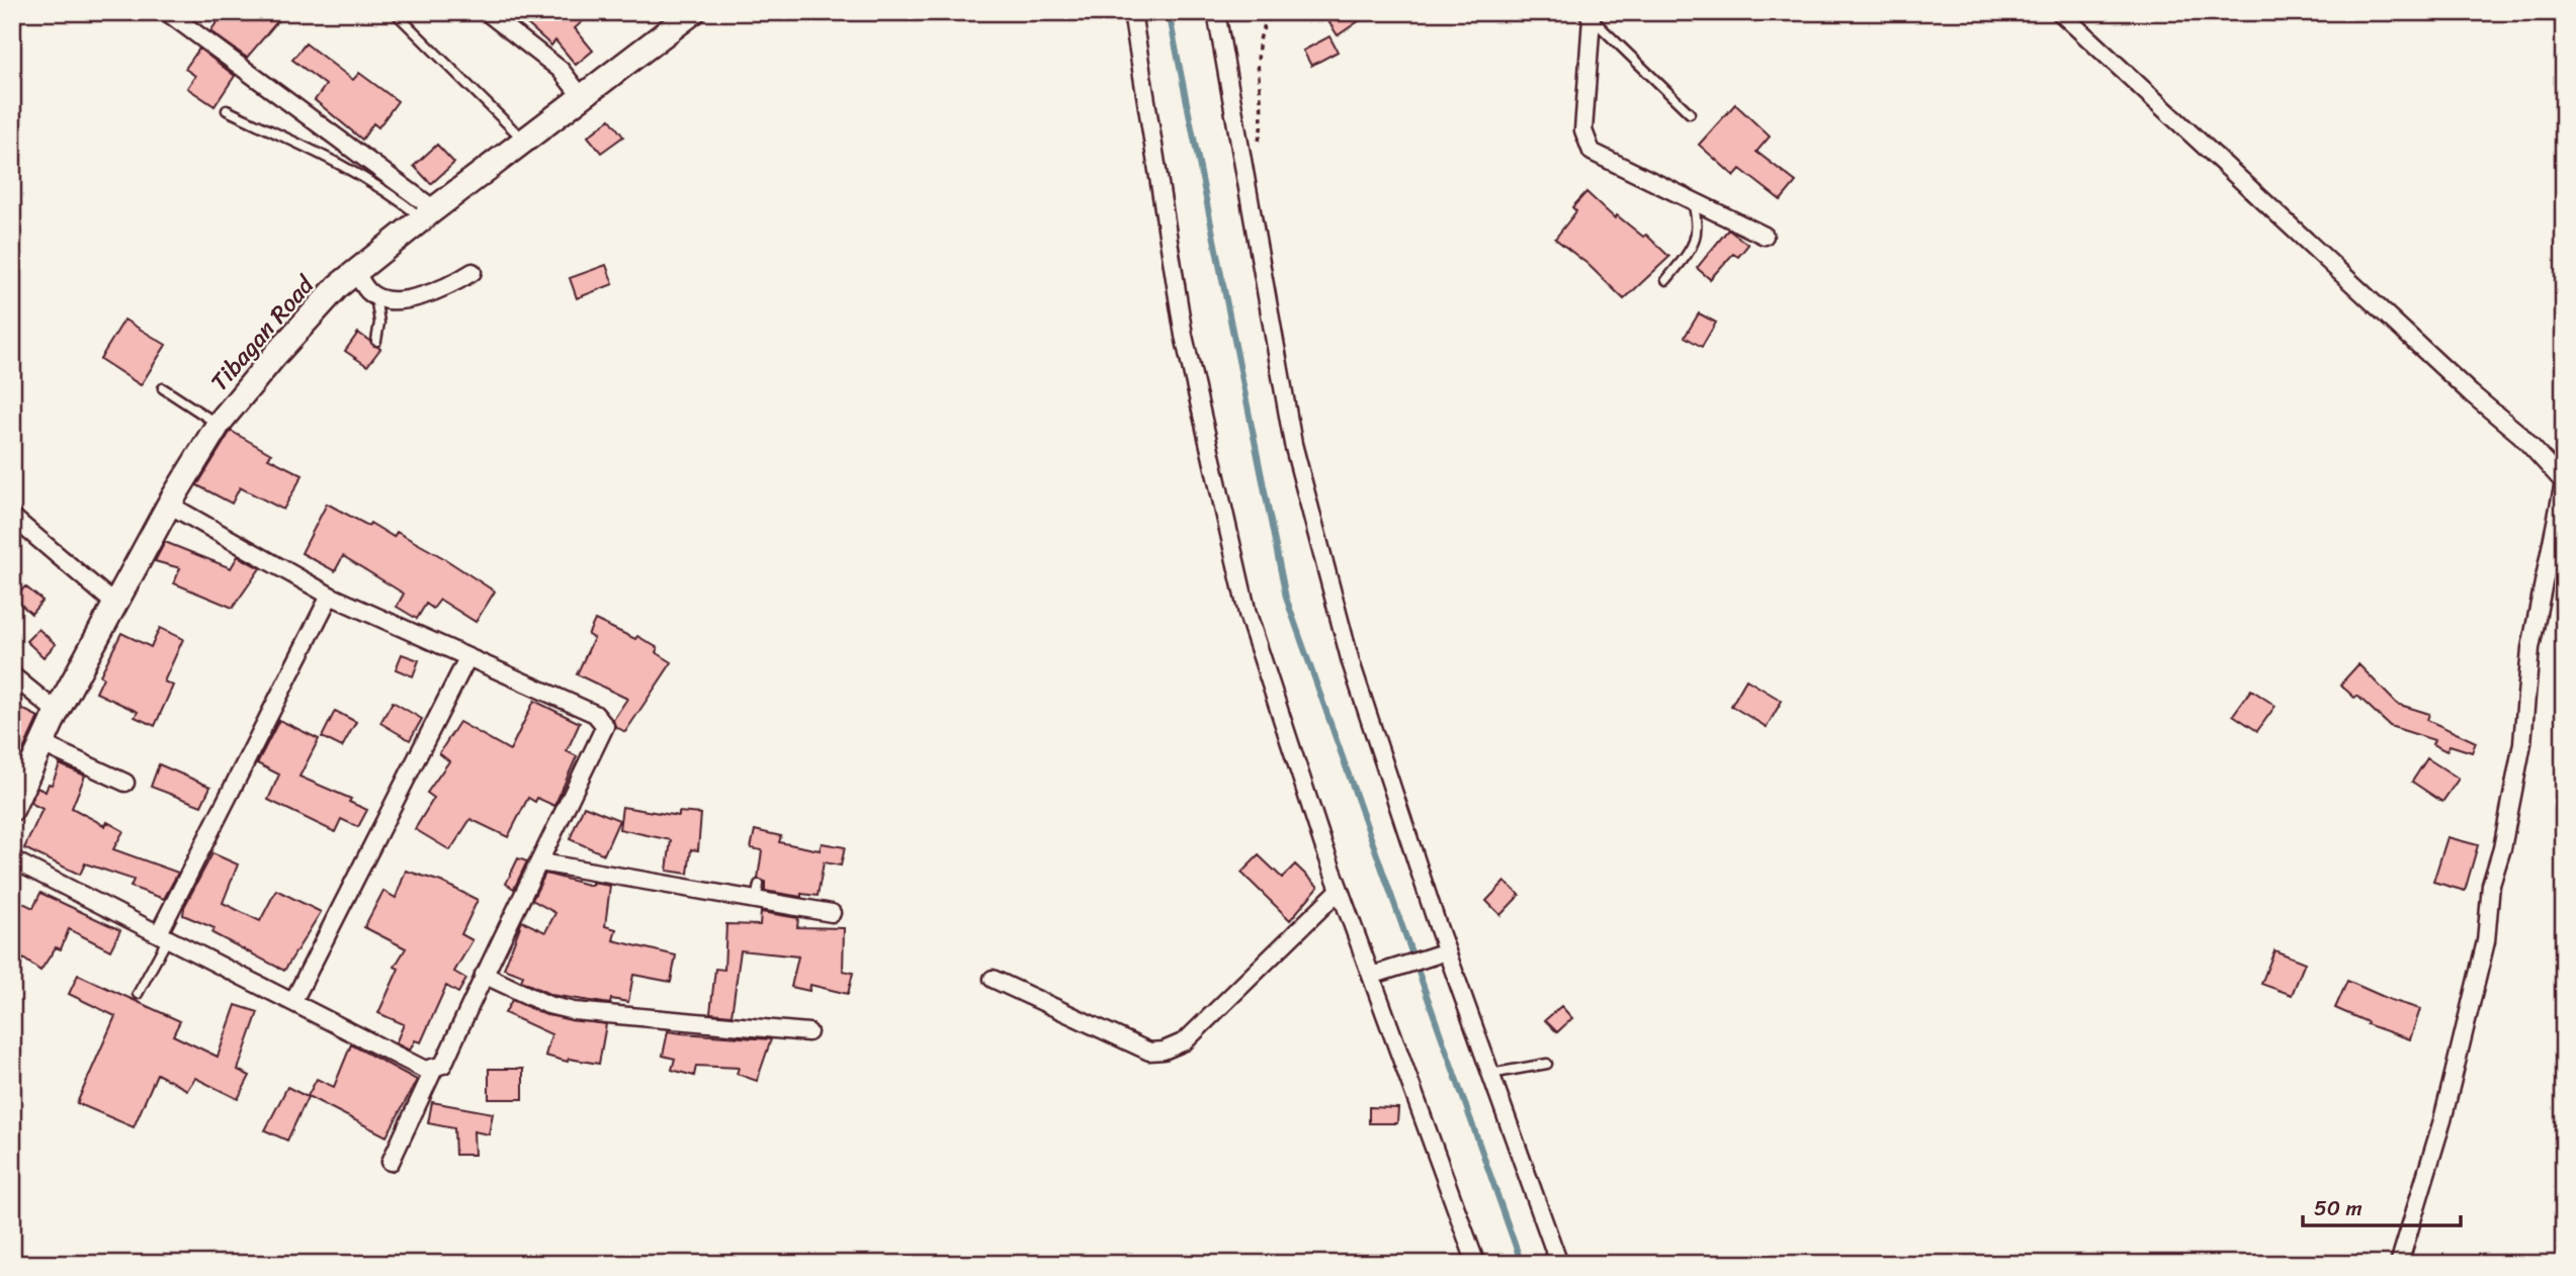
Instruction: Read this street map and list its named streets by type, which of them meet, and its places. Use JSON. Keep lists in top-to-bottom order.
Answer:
{
  "streets": {
    "main road": ["Tibagan Road"]
  },
  "scale_bar": "50 m"
}
